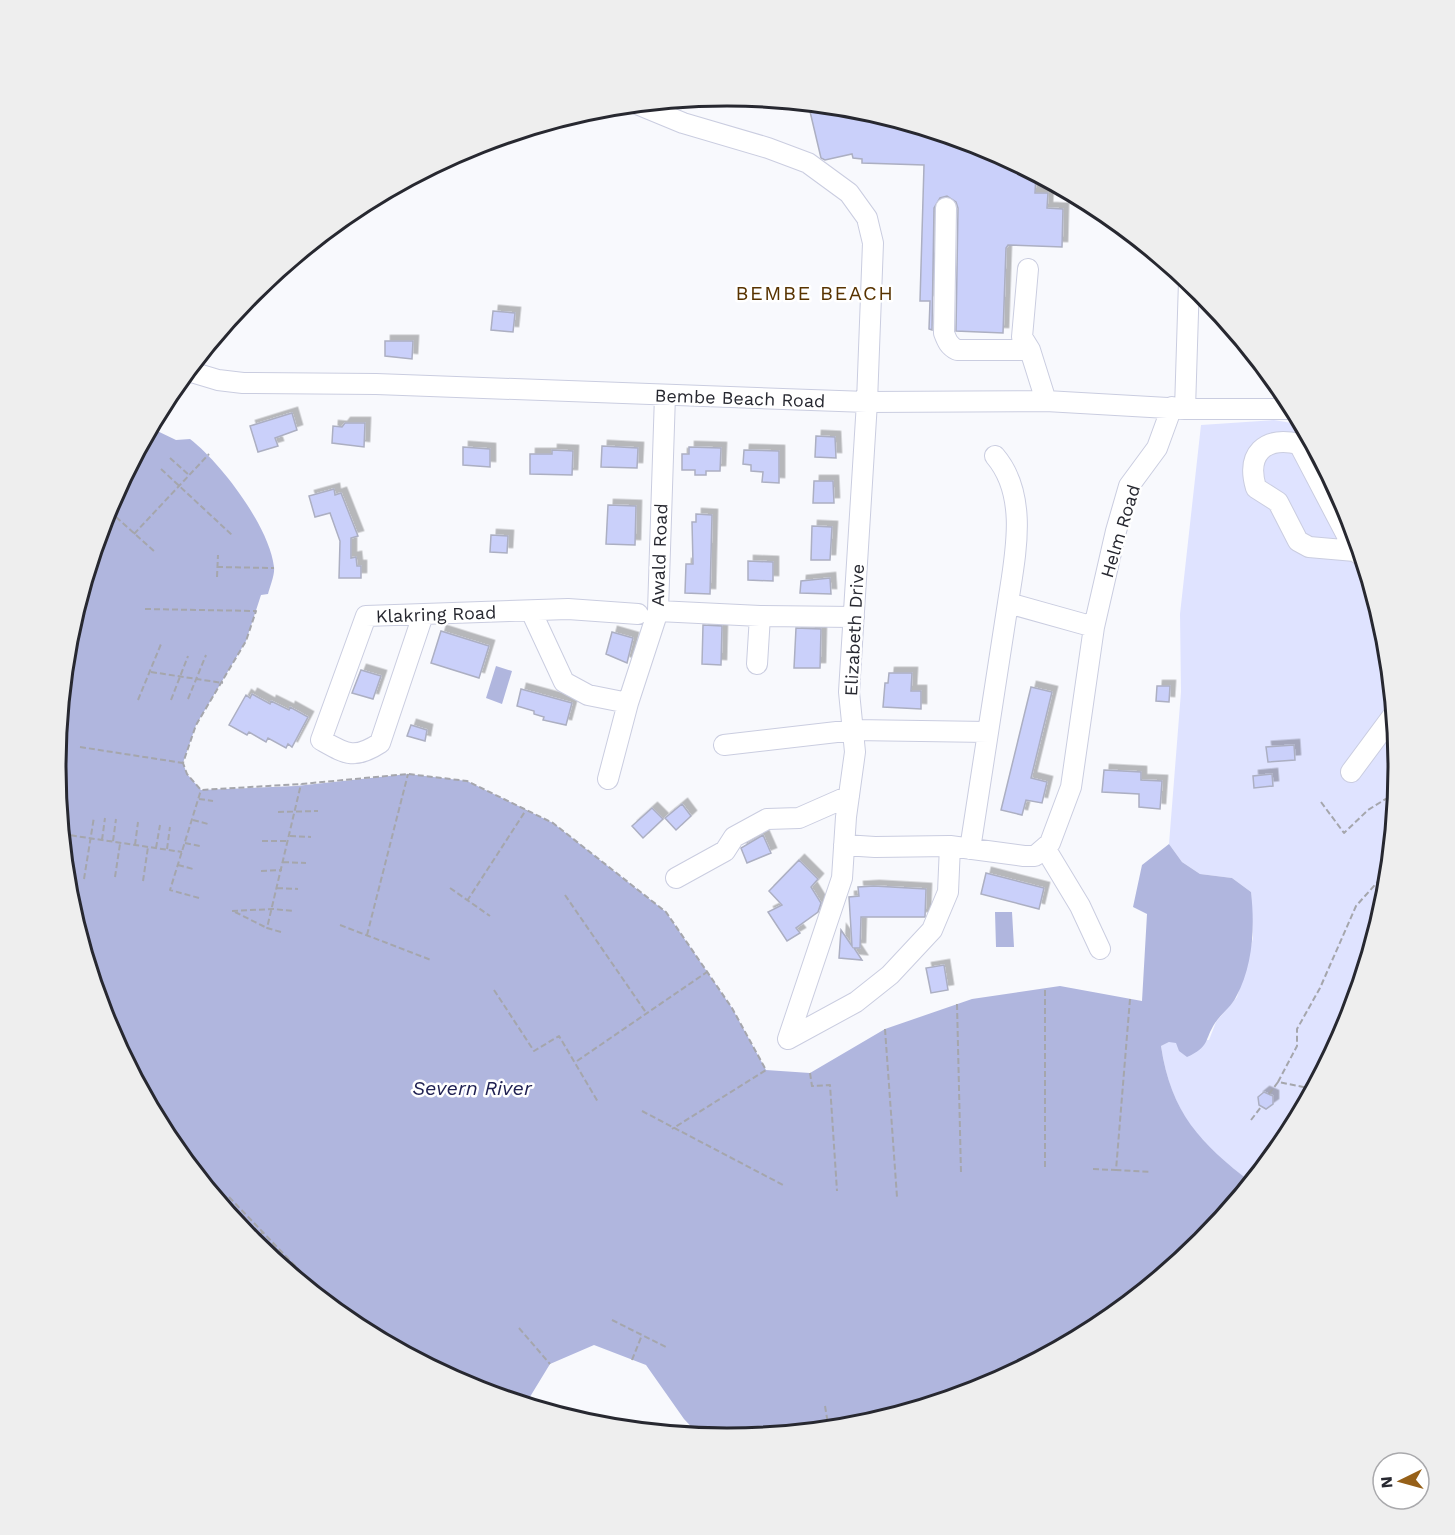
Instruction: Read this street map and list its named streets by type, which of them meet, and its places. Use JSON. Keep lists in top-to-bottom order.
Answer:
{
  "streets": {
    "street": [
      "Bembe Beach Road",
      "Helm Road",
      "Awald Road",
      "Klakring Road",
      "Elizabeth Drive"
    ]
  },
  "crossings": [
    ["Bembe Beach Road", "Helm Road"],
    ["Bembe Beach Road", "Awald Road"],
    ["Bembe Beach Road", "Elizabeth Drive"]
  ],
  "districts": ["BEMBE BEACH"],
  "water": ["Severn River"],
  "north": "left"
}
